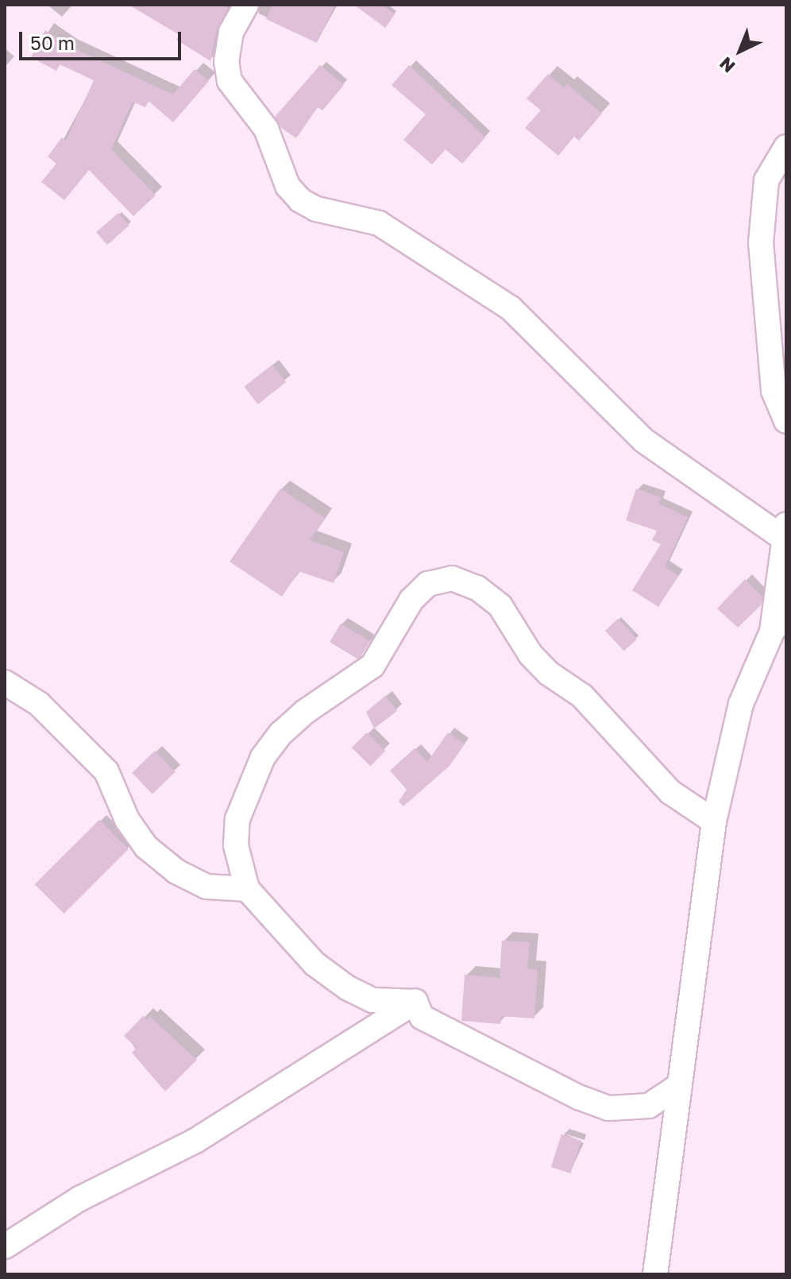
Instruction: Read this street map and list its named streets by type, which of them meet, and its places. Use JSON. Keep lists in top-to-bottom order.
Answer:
{
  "scale_bar": "50 m",
  "north": "bottom left"
}
